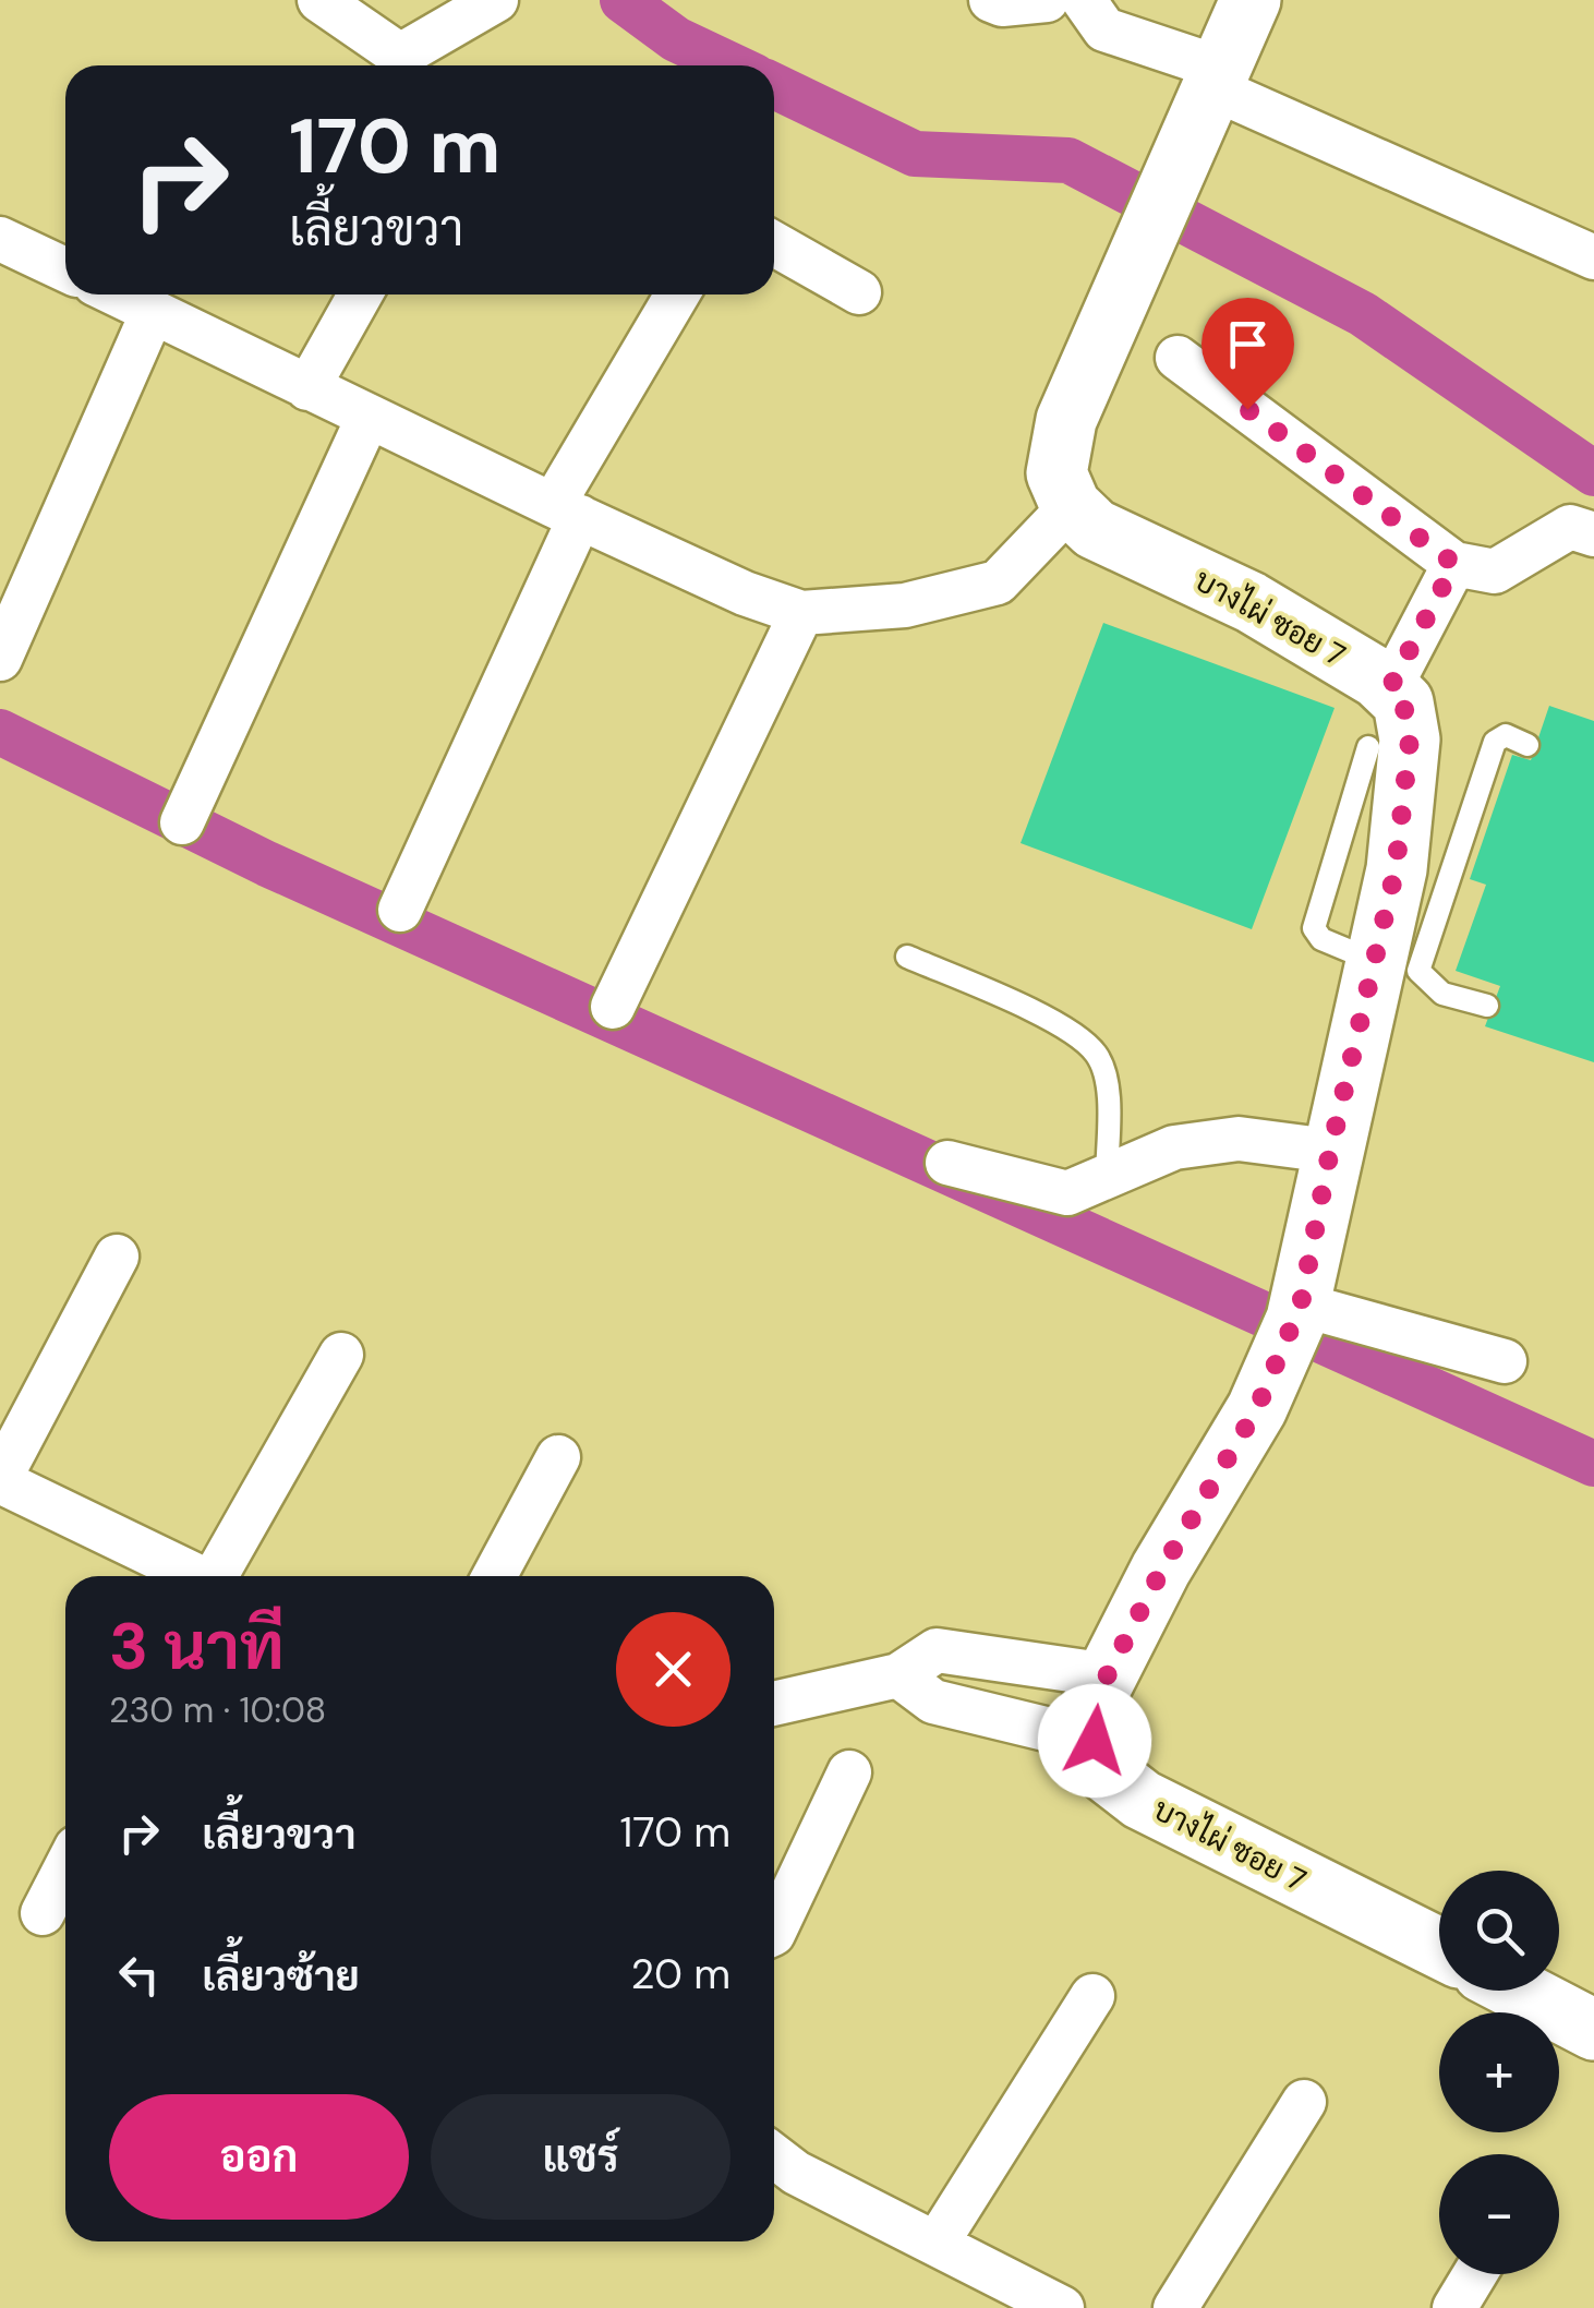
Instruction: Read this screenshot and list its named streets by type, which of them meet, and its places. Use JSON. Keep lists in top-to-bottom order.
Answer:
{
  "streets": {
    "street": ["บางไผ่ ซอย 7"]
  },
  "page": {
    "turn": ["170 m", "เลี้ยวขวา"],
    "heading": ["3 นาที", "230 m · 10:08"],
    "list": [
      {
        "name": "เลี้ยวขวา",
        "value": "170 m"
      },
      {
        "name": "เลี้ยวซ้าย",
        "value": "20 m"
      }
    ],
    "map_buttons": ["+", "−"],
    "buttons": ["ออก", "แชร์"]
  }
}
